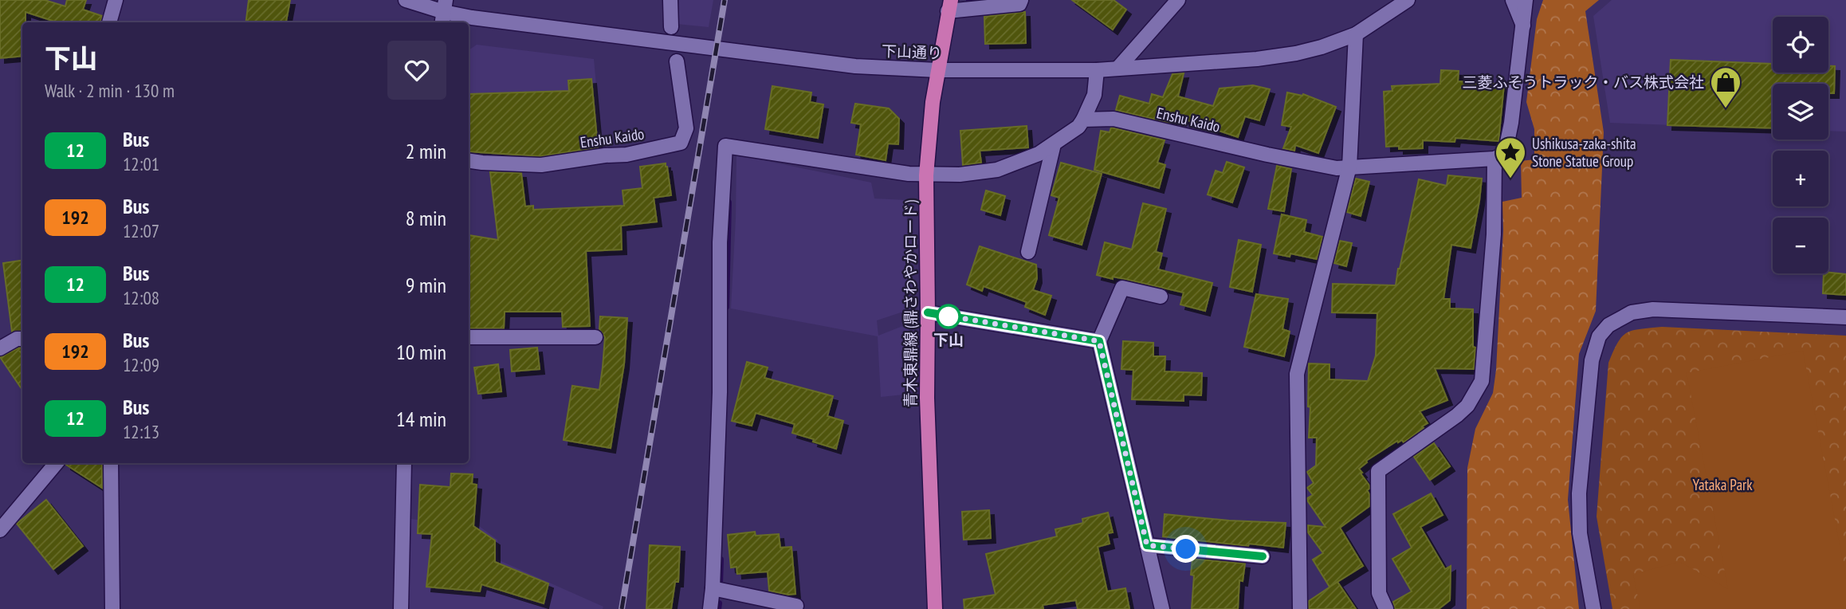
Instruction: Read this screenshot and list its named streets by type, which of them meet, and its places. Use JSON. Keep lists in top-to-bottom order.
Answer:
{
  "streets": {
    "main road": ["青木東鼎線 (鼎さわやかロード)"],
    "street": ["下山通り", "Enshu Kaido"]
  },
  "crossings": [
    ["下山通り", "青木東鼎線 (鼎さわやかロード)"]
  ],
  "parks": ["Yataka Park"],
  "places": {
    "shop": ["三菱ふそうトラック・バス株式会社"],
    "place": ["Ushikusa-zaka-shita Stone Statue Group"],
    "other": ["下山"]
  },
  "lines": ["bus line 12"],
  "page": {
    "map_buttons": ["+", "−"],
    "heading": ["下山", "Walk · 2 min · 130 m"],
    "list": [
      {
        "mark": "12",
        "name": "Bus",
        "note": "12:01",
        "value": "2 min"
      },
      {
        "mark": "192",
        "name": "Bus",
        "note": "12:07",
        "value": "8 min"
      },
      {
        "mark": "12",
        "name": "Bus",
        "note": "12:08",
        "value": "9 min"
      },
      {
        "mark": "192",
        "name": "Bus",
        "note": "12:09",
        "value": "10 min"
      },
      {
        "mark": "12",
        "name": "Bus",
        "note": "12:13",
        "value": "14 min"
      }
    ]
  }
}
